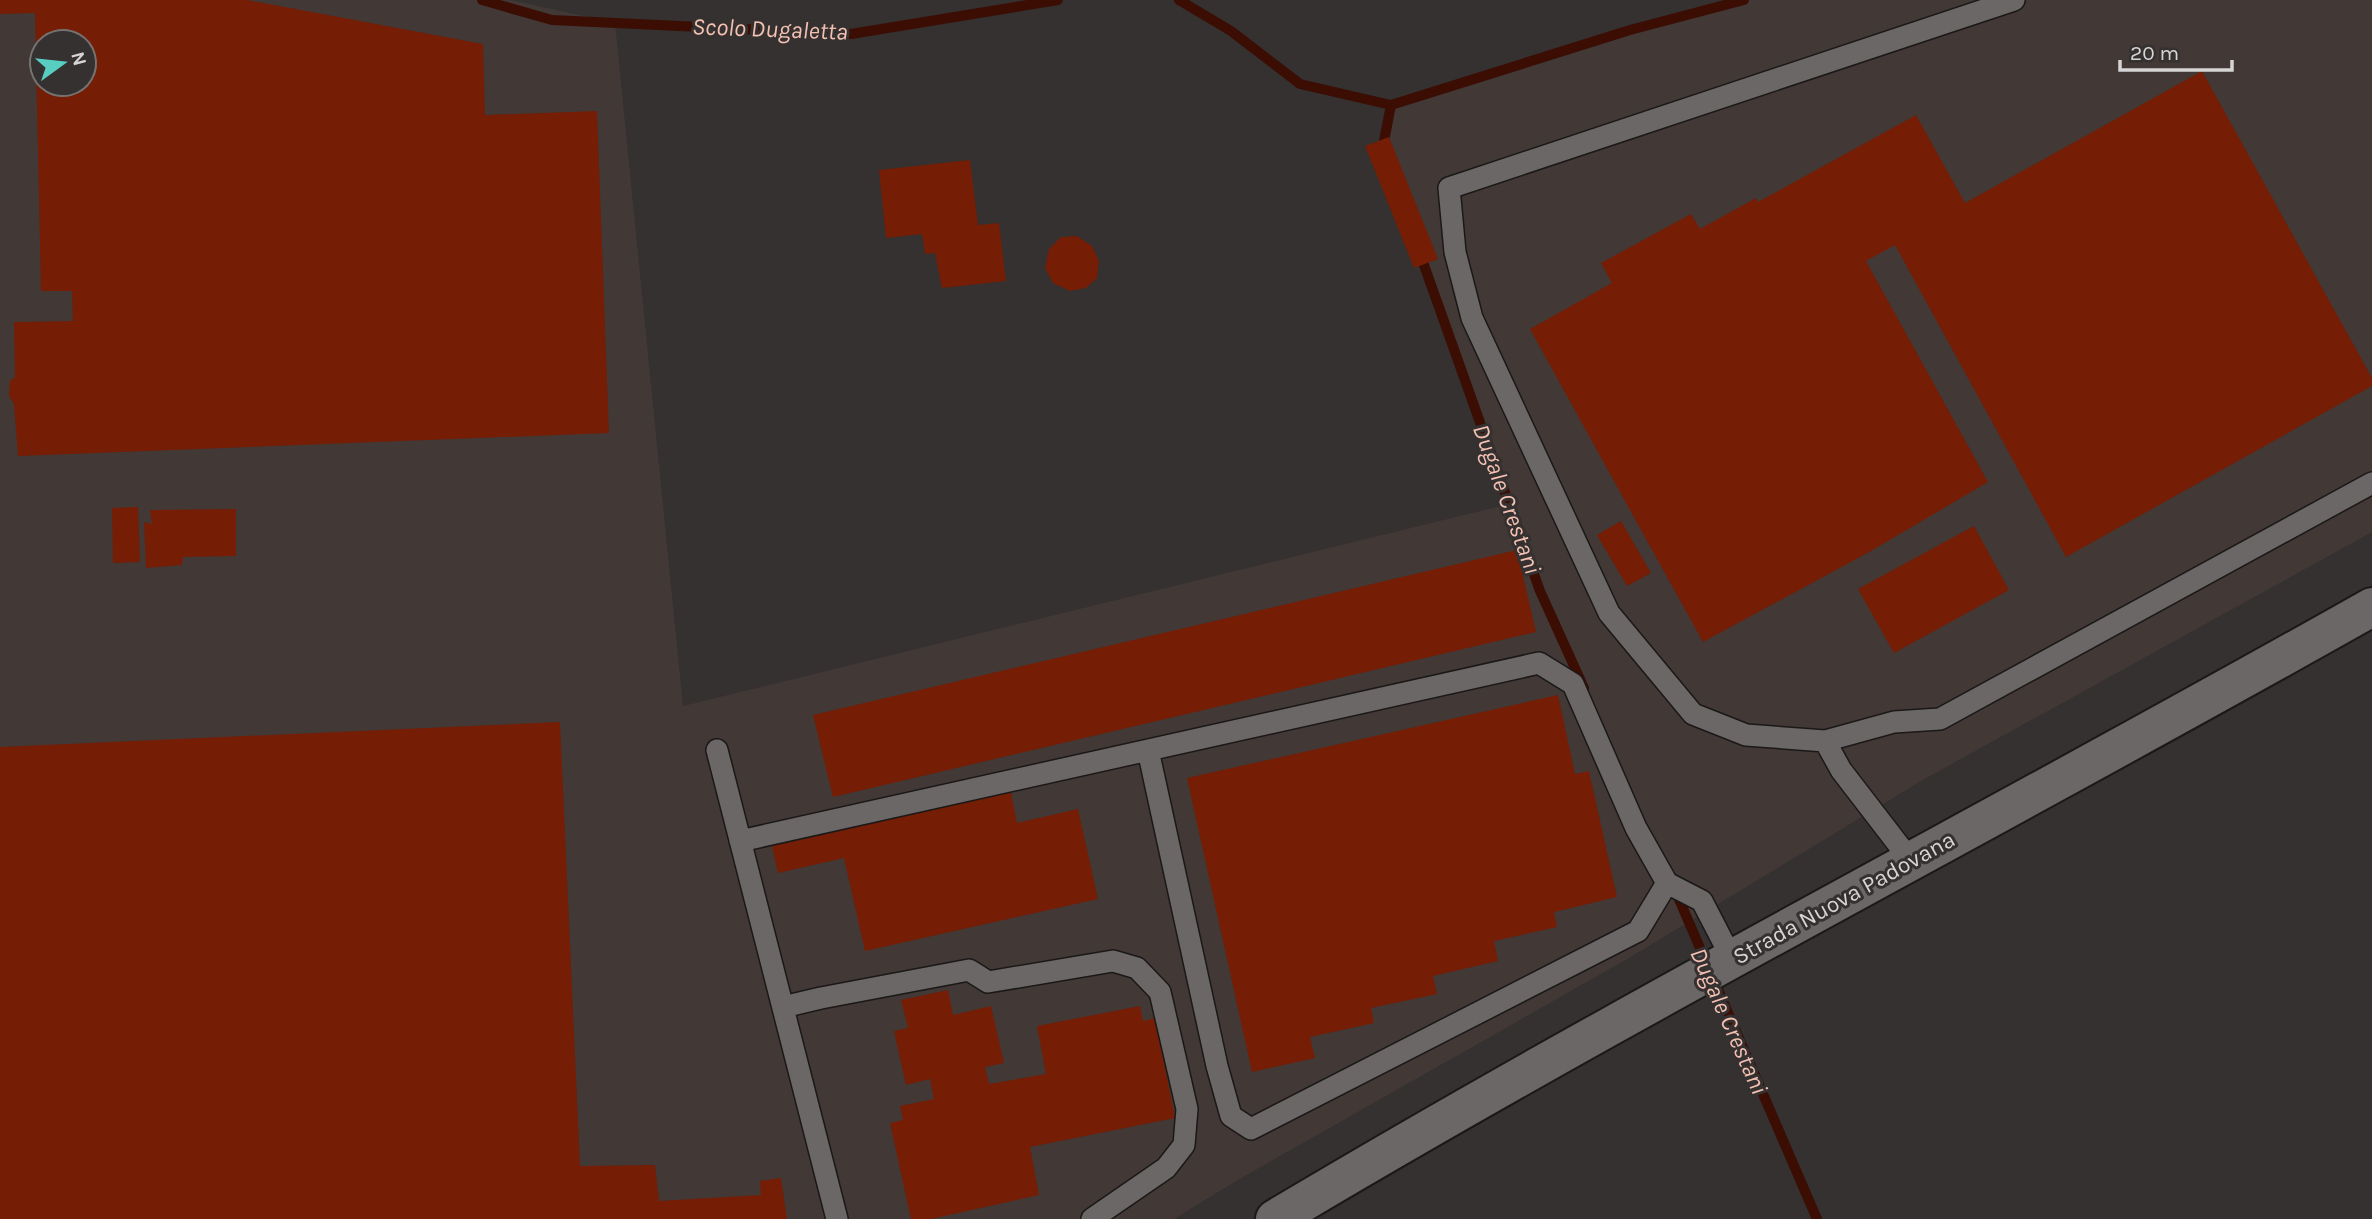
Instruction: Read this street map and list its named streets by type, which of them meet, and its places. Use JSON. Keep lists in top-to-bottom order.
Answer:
{
  "streets": {
    "main road": ["Strada Nuova Padovana"]
  },
  "water": ["Scolo Dugaletta", "Dugale Crestani"],
  "scale_bar": "20 m",
  "north": "right"
}
